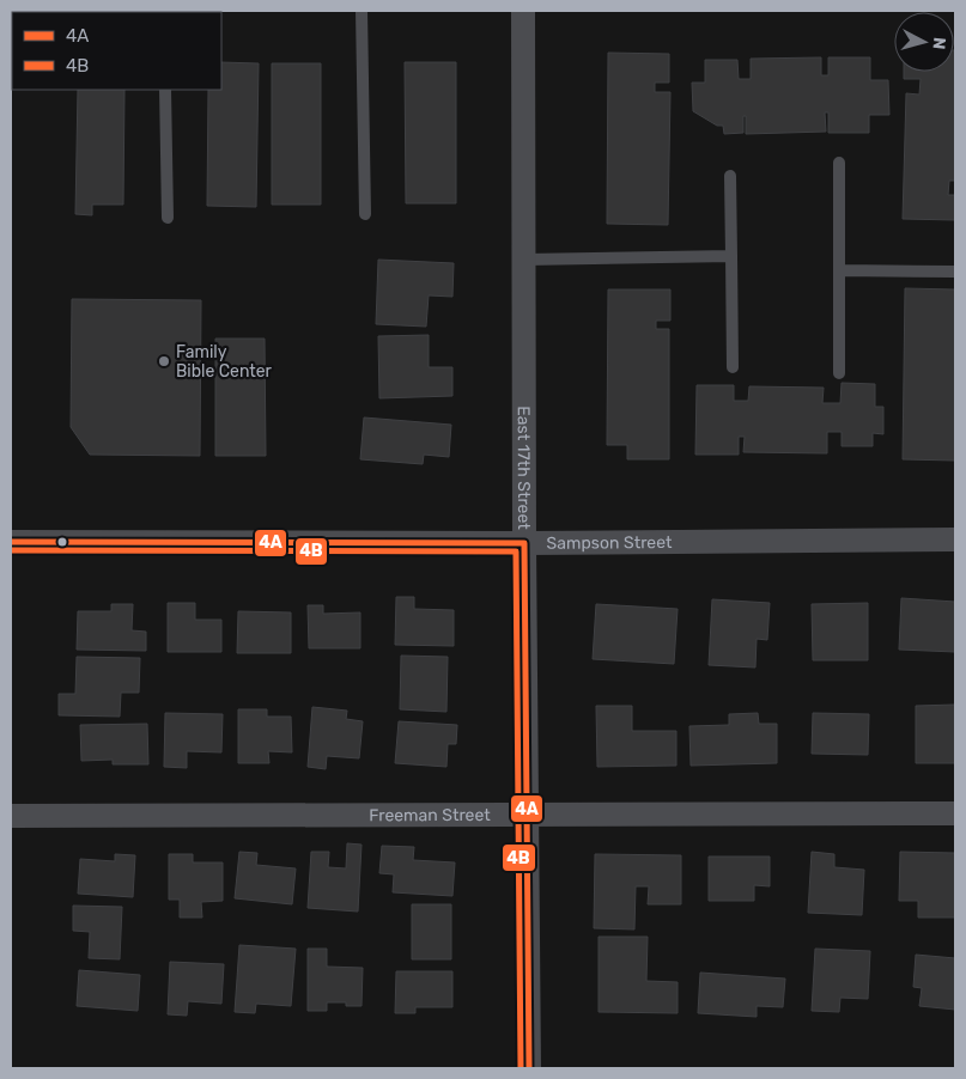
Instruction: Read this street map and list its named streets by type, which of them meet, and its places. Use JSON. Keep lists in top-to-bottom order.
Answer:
{
  "streets": {
    "street": ["East 17th Street", "Sampson Street", "Freeman Street"]
  },
  "crossings": [
    ["East 17th Street", "Sampson Street"],
    ["East 17th Street", "Freeman Street"]
  ],
  "places": ["Family Bible Center"],
  "lines": ["transit line 4A", "transit line 4B"],
  "legend": ["4A", "4B"],
  "north": "right"
}
